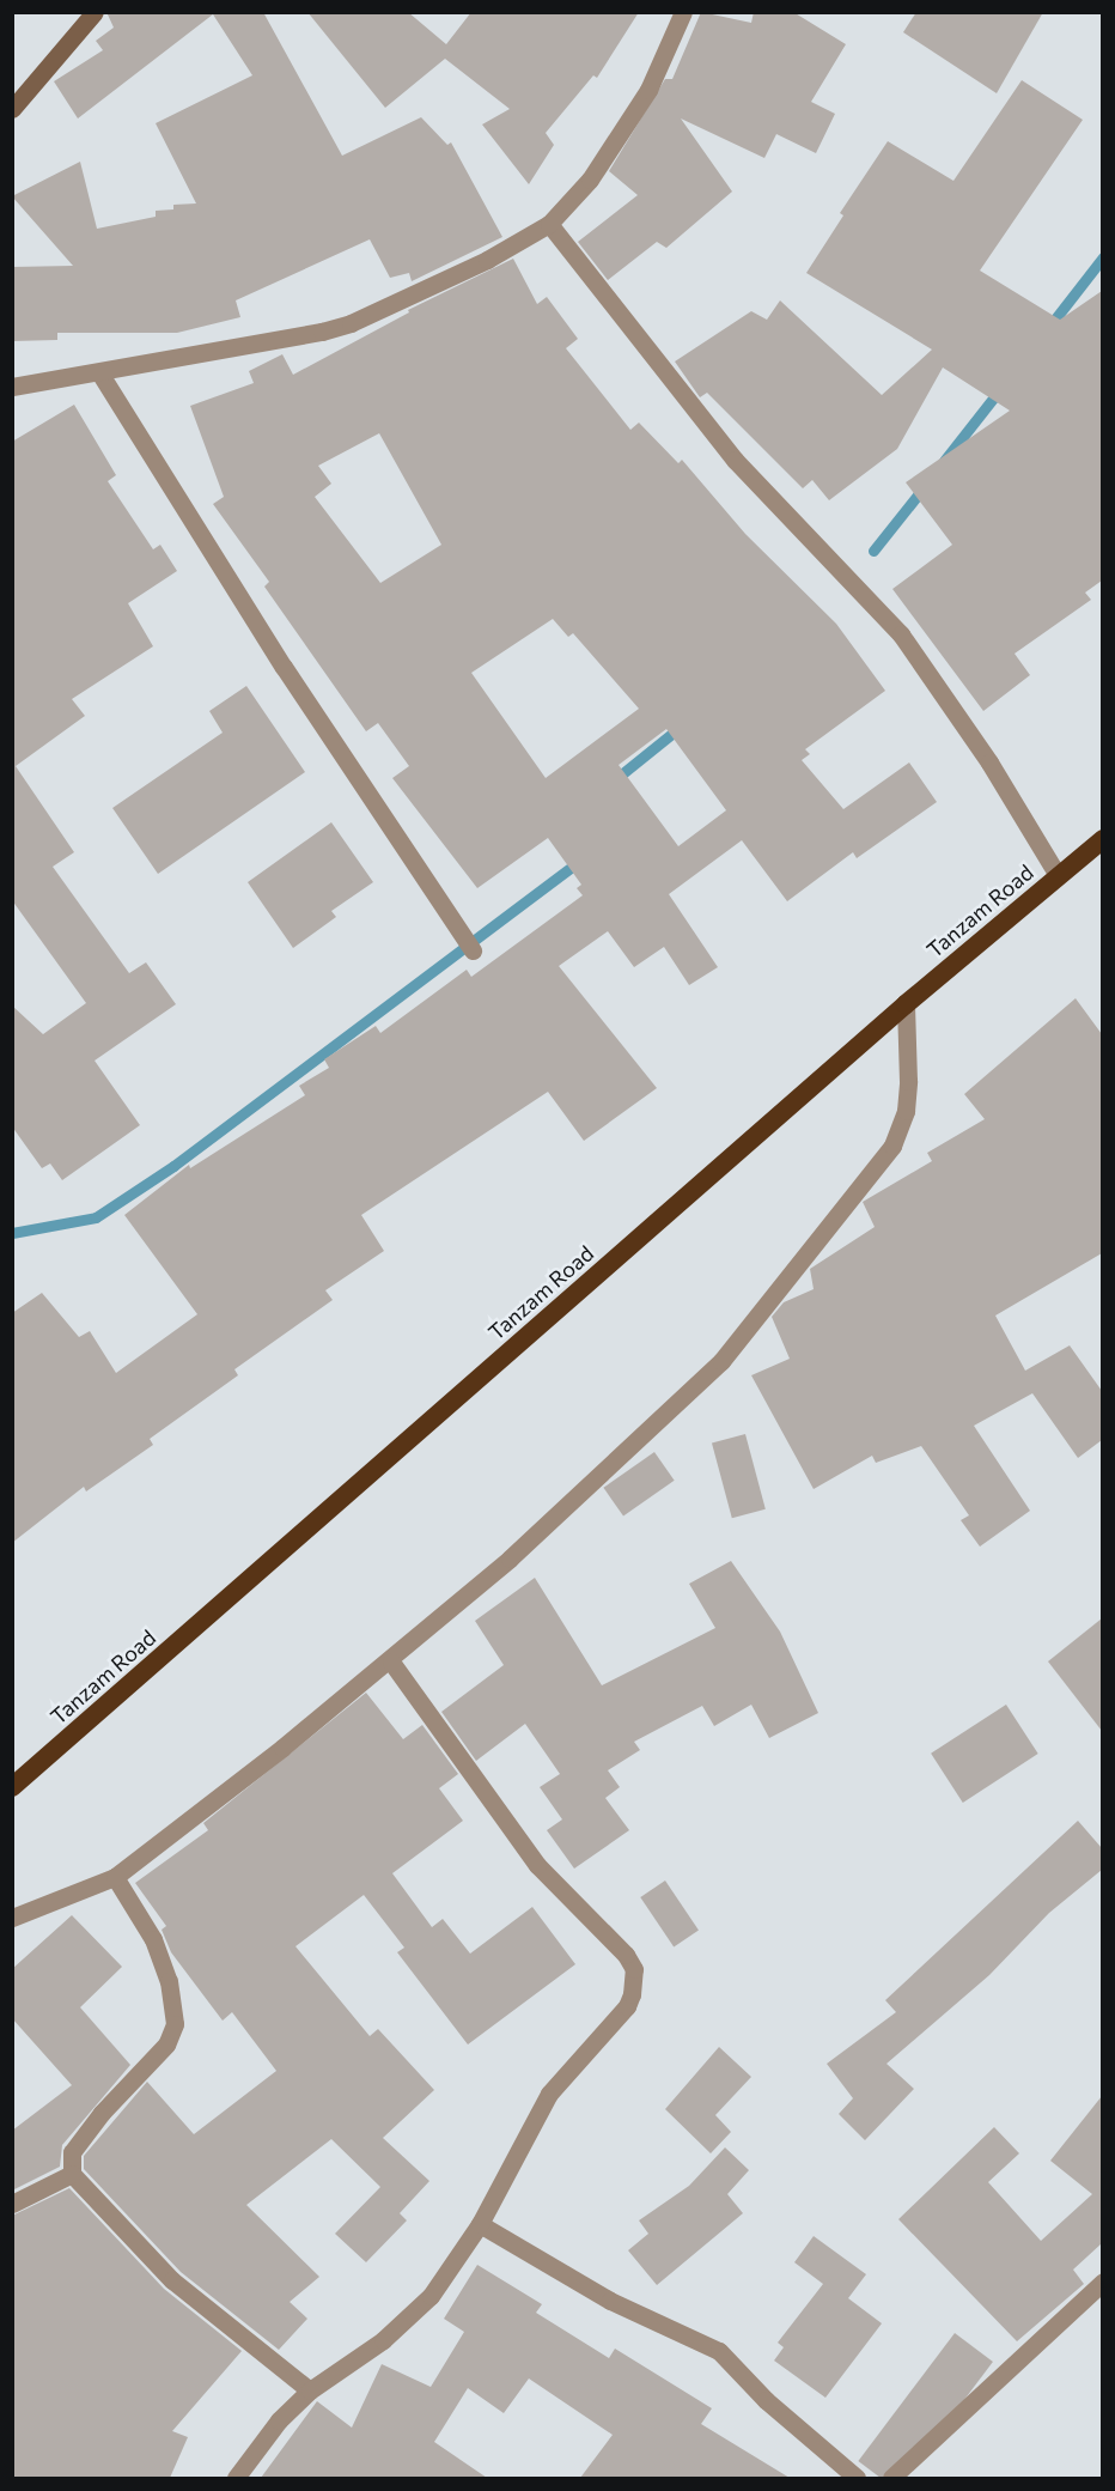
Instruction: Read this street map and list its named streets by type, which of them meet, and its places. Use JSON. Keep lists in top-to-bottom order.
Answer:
{
  "streets": {
    "highway": ["Tanzam Road"]
  }
}
